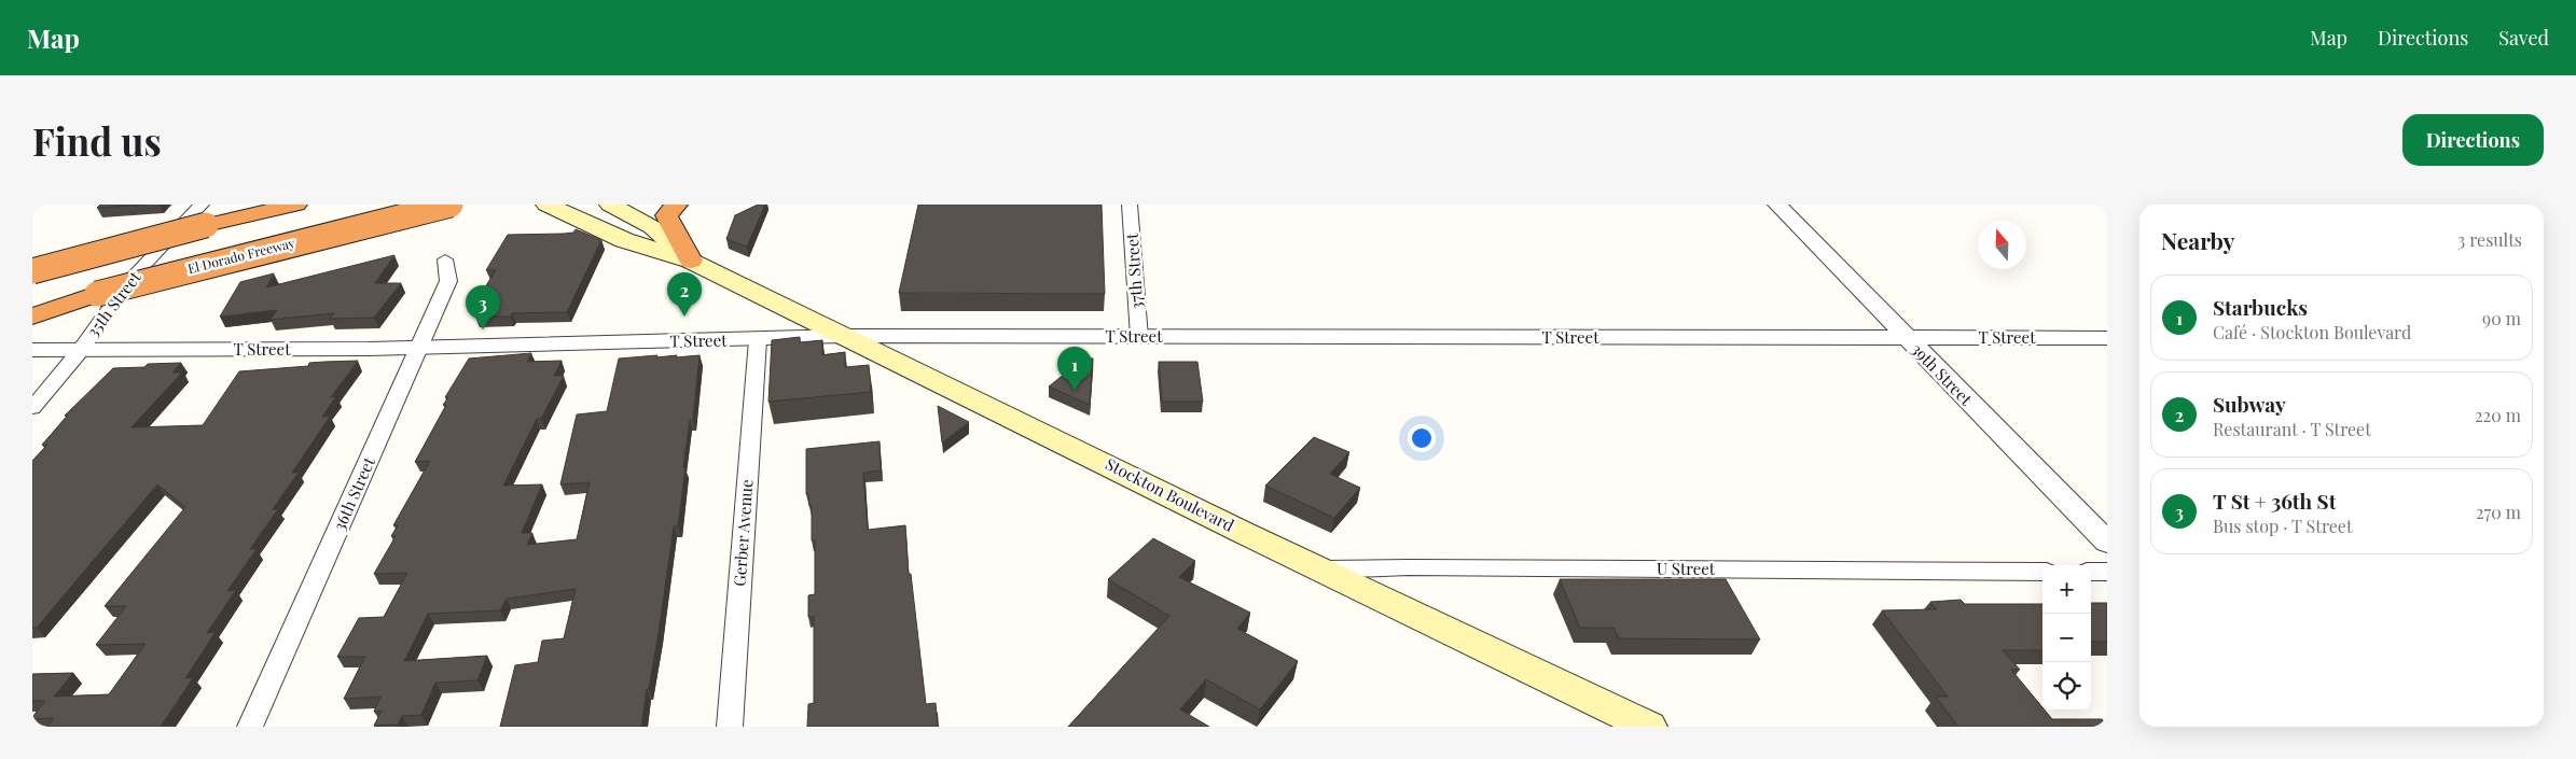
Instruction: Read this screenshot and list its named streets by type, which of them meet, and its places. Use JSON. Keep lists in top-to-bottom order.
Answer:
{
  "streets": {
    "highway": ["El Dorado Freeway"],
    "main road": ["Stockton Boulevard"],
    "street": [
      "37th Street",
      "35th Street",
      "T Street",
      "39th Street",
      "36th Street",
      "Gerber Avenue",
      "U Street"
    ]
  },
  "crossings": [
    ["37th Street", "T Street"],
    ["35th Street", "T Street"],
    ["T Street", "39th Street"],
    ["T Street", "36th Street"],
    ["T Street", "Stockton Boulevard"],
    ["T Street", "Gerber Avenue"],
    ["Stockton Boulevard", "U Street"]
  ],
  "north": "top",
  "page": {
    "header": "Map",
    "nav": ["Map", "Directions", "Saved"],
    "buttons": "Directions",
    "title": "Find us",
    "heading": ["Nearby", "3 results"],
    "pins": ["2", "3", "1"],
    "list": [
      {
        "mark": "1",
        "name": "Starbucks",
        "note": "Café · Stockton Boulevard",
        "value": "90 m"
      },
      {
        "mark": "2",
        "name": "Subway",
        "note": "Restaurant · T Street",
        "value": "220 m"
      },
      {
        "mark": "3",
        "name": "T St + 36th St",
        "note": "Bus stop · T Street",
        "value": "270 m"
      }
    ],
    "map_buttons": ["+", "−"]
  }
}
